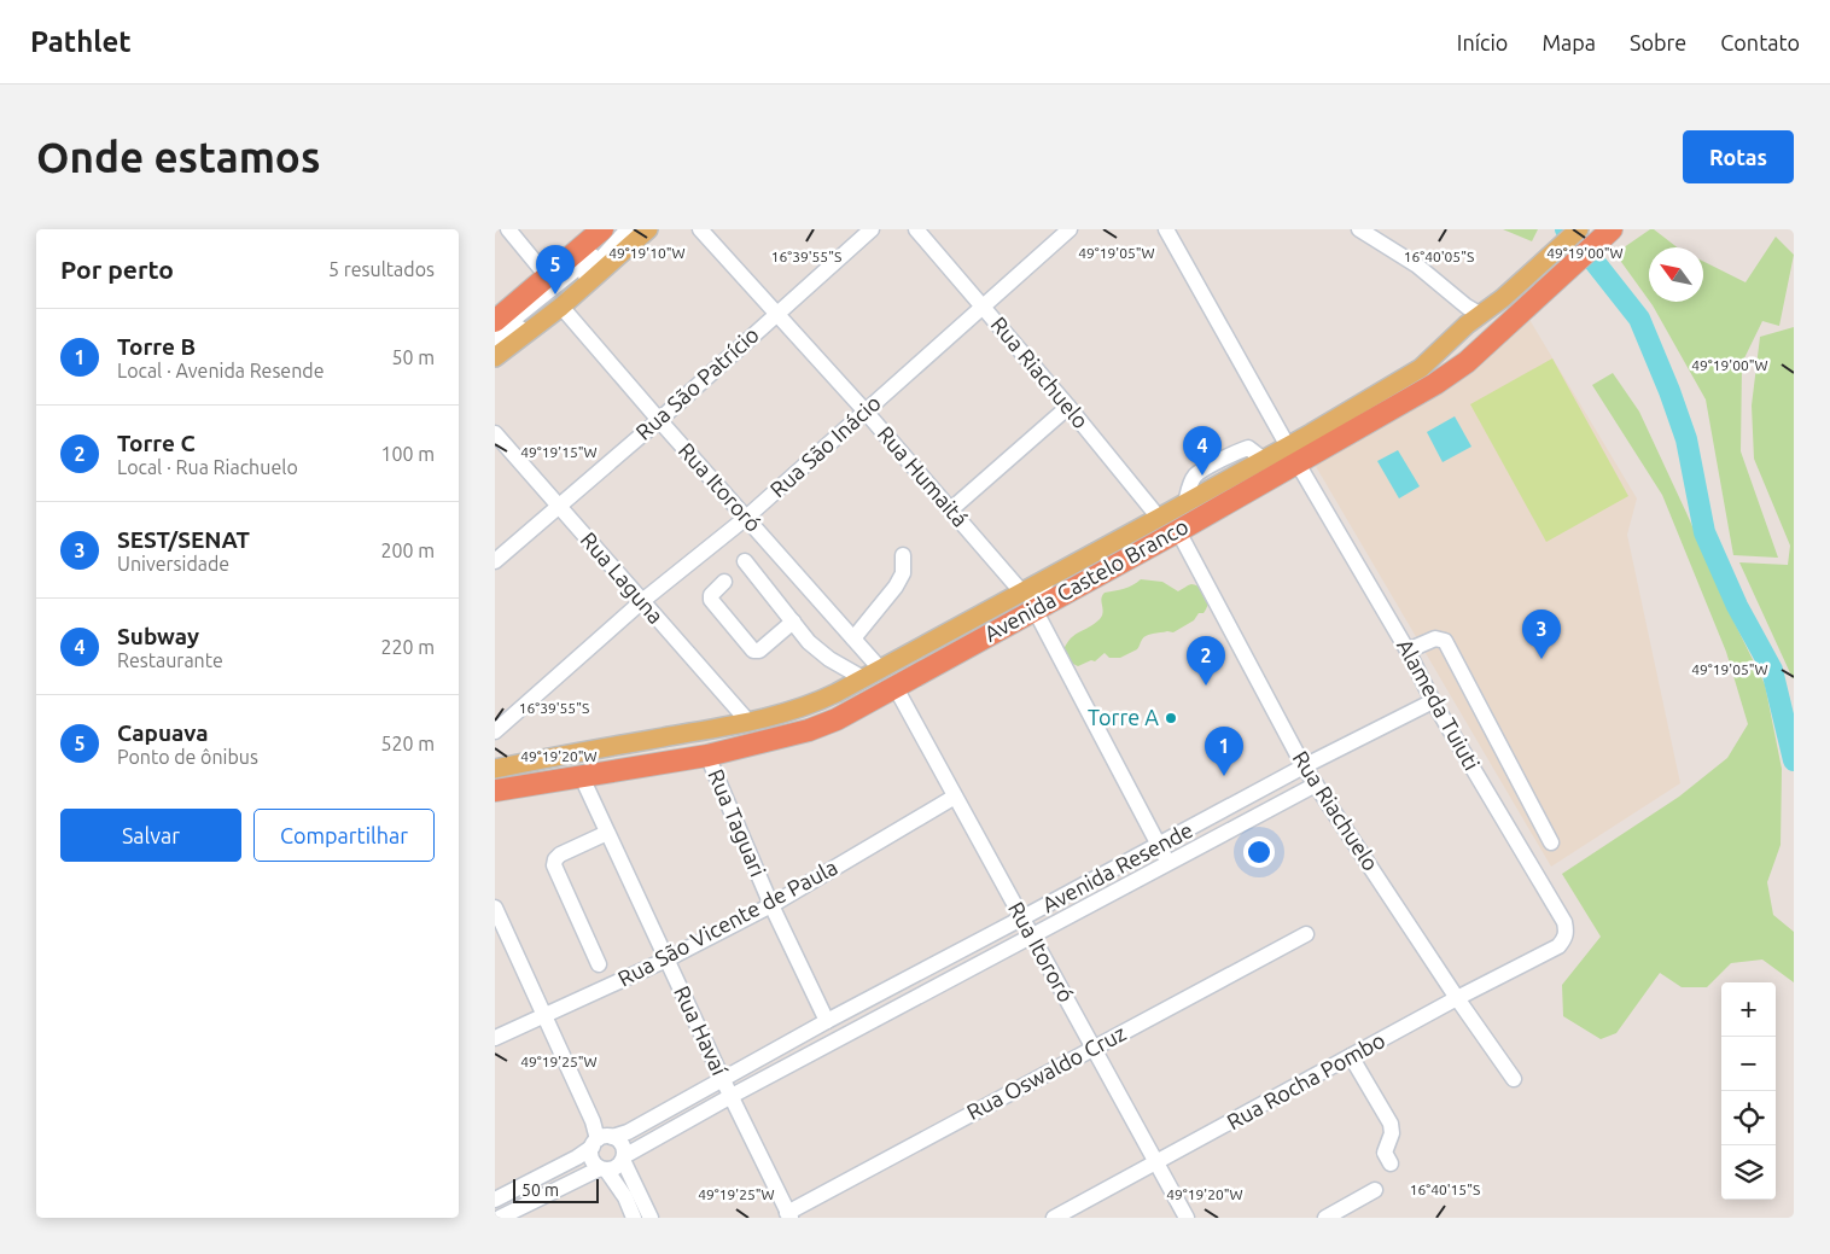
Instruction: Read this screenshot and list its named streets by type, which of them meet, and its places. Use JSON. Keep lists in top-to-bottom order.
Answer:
{
  "streets": {
    "highway": ["Avenida Castelo Branco"],
    "street": [
      "Rua Riachuelo",
      "Rua São Patrício",
      "Rua São Inácio",
      "Rua Humaitá",
      "Rua Itororó",
      "Rua Laguna",
      "Alameda Tuiuti",
      "Rua Taguari",
      "Avenida Resende",
      "Rua São Vicente de Paula",
      "Rua Havaí",
      "Rua Oswaldo Cruz",
      "Rua Rocha Pombo"
    ]
  },
  "crossings": [
    ["Rua Riachuelo", "Rua São Inácio"],
    ["Rua Riachuelo", "Avenida Castelo Branco"],
    ["Rua Riachuelo", "Avenida Resende"],
    ["Rua Riachuelo", "Rua Rocha Pombo"],
    ["Rua São Patrício", "Rua Humaitá"],
    ["Rua São Patrício", "Rua Itororó"],
    ["Rua São Patrício", "Rua Laguna"],
    ["Rua São Inácio", "Rua Humaitá"],
    ["Rua São Inácio", "Rua Itororó"],
    ["Rua São Inácio", "Rua Laguna"],
    ["Rua Humaitá", "Avenida Castelo Branco"],
    ["Rua Itororó", "Avenida Castelo Branco"],
    ["Rua Itororó", "Avenida Resende"],
    ["Rua Itororó", "Rua São Vicente de Paula"],
    ["Rua Itororó", "Rua Oswaldo Cruz"],
    ["Rua Itororó", "Rua Rocha Pombo"],
    ["Rua Laguna", "Avenida Castelo Branco"],
    ["Avenida Castelo Branco", "Alameda Tuiuti"],
    ["Avenida Castelo Branco", "Rua Taguari"],
    ["Avenida Castelo Branco", "Rua Havaí"],
    ["Alameda Tuiuti", "Avenida Resende"],
    ["Alameda Tuiuti", "Rua Rocha Pombo"],
    ["Rua Taguari", "Avenida Resende"],
    ["Rua Taguari", "Rua São Vicente de Paula"],
    ["Avenida Resende", "Rua Havaí"],
    ["Rua São Vicente de Paula", "Rua Havaí"],
    ["Rua Havaí", "Rua Oswaldo Cruz"]
  ],
  "places": ["Torre A"],
  "scale_bar": "50 m",
  "north": "top left",
  "page": {
    "header": "Pathlet",
    "nav": [
      "Início",
      "Mapa",
      "Sobre",
      "Contato"
    ],
    "buttons": [
      "Rotas",
      ["Salvar", "Compartilhar"]
    ],
    "title": "Onde estamos",
    "heading": ["Por perto", "5 resultados"],
    "pins": [
      "5",
      "4",
      "3",
      "2",
      "1"
    ],
    "list": [
      {
        "mark": "1",
        "name": "Torre B",
        "note": "Local · Avenida Resende",
        "value": "50 m"
      },
      {
        "mark": "2",
        "name": "Torre C",
        "note": "Local · Rua Riachuelo",
        "value": "100 m"
      },
      {
        "mark": "3",
        "name": "SEST/SENAT",
        "note": "Universidade",
        "value": "200 m"
      },
      {
        "mark": "4",
        "name": "Subway",
        "note": "Restaurante",
        "value": "220 m"
      },
      {
        "mark": "5",
        "name": "Capuava",
        "note": "Ponto de ônibus",
        "value": "520 m"
      }
    ],
    "map_buttons": ["+", "−"],
    "scale": "50 m"
  },
  "coordinates": [
    "49°19'00\"W",
    "49°19'10\"W",
    "49°19'05\"W",
    "16°40'05\"S",
    "16°39'55\"S",
    "49°19'15\"W",
    "49°19'20\"W",
    "49°19'25\"W",
    "16°40'15\"S"
  ]
}
